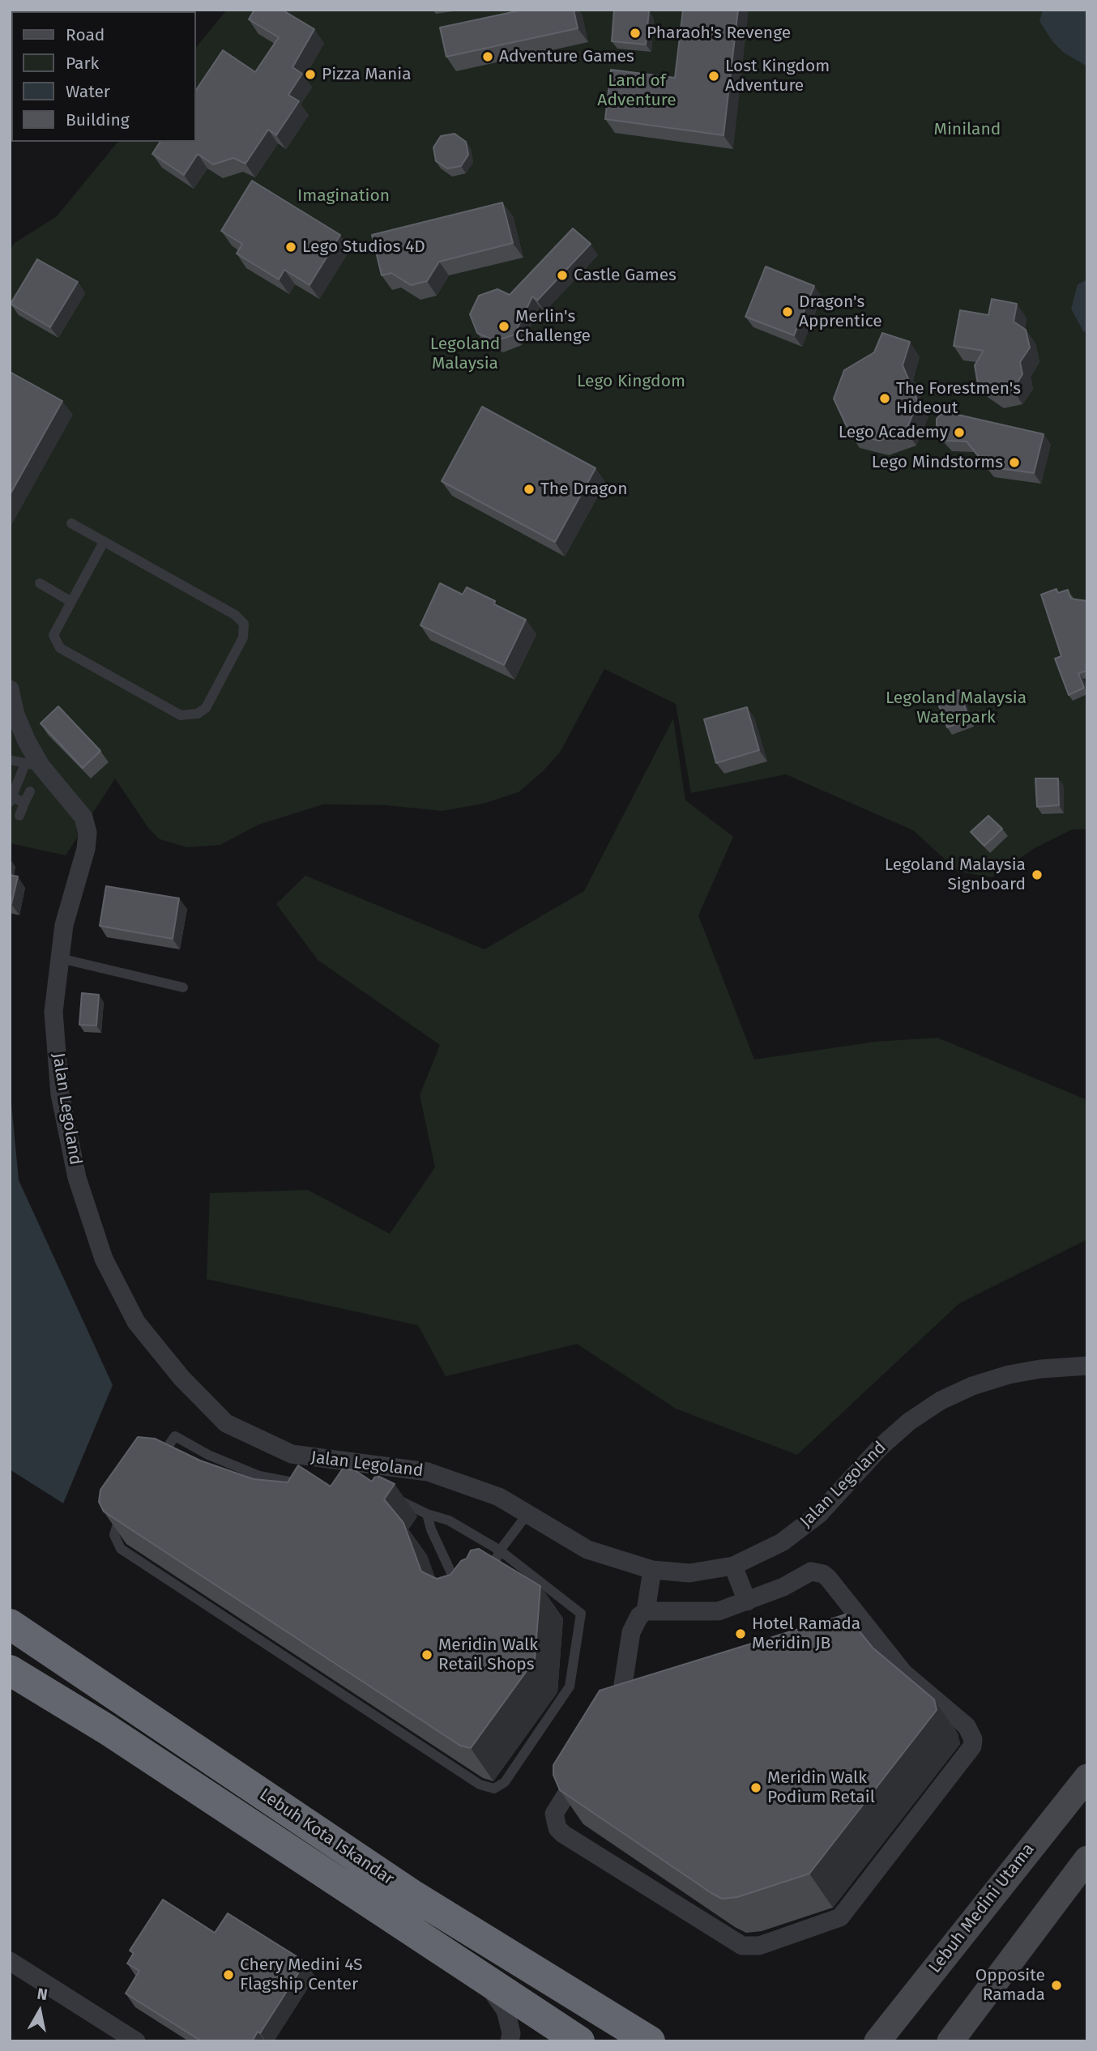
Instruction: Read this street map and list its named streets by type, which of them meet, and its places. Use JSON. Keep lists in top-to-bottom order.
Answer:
{
  "streets": {
    "highway": ["Lebuh Kota Iskandar"],
    "main road": ["Lebuh Medini Utama"],
    "street": ["Jalan Legoland"]
  },
  "parks": [
    "Land of Adventure",
    "Miniland",
    "Imagination",
    "Legoland Malaysia",
    "Lego Kingdom",
    "Legoland Malaysia Waterpark"
  ],
  "places": [
    "Pharaoh's Revenge",
    "Adventure Games",
    "Pizza Mania",
    "Lost Kingdom Adventure",
    "Lego Studios 4D",
    "Castle Games",
    "Dragon's Apprentice",
    "Merlin's Challenge",
    "The Forestmen's Hideout",
    "Lego Academy",
    "Lego Mindstorms",
    "The Dragon",
    "Legoland Malaysia Signboard",
    "Hotel Ramada Meridin JB",
    "Meridin Walk Retail Shops",
    "Meridin Walk Podium Retail",
    "Chery Medini 4S Flagship Center",
    "Opposite Ramada"
  ],
  "legend": [
    "Road",
    "Park",
    "Water",
    "Building"
  ],
  "north": "top"
}
